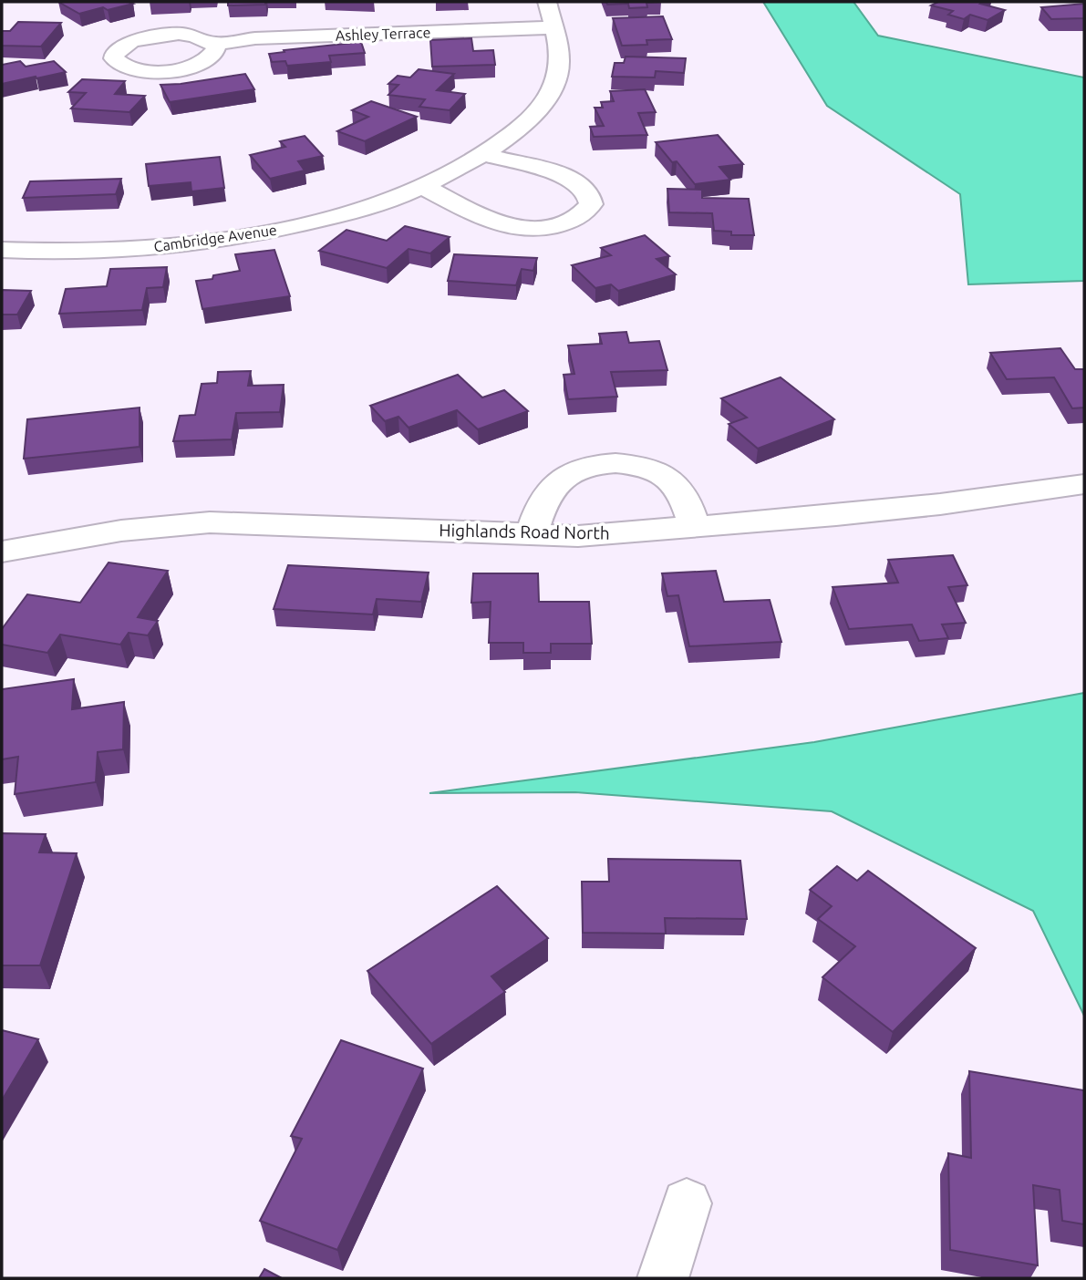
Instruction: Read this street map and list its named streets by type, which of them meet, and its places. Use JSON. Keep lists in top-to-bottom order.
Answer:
{
  "streets": {
    "street": ["Ashley Terrace", "Cambridge Avenue", "Highlands Road North"]
  }
}
